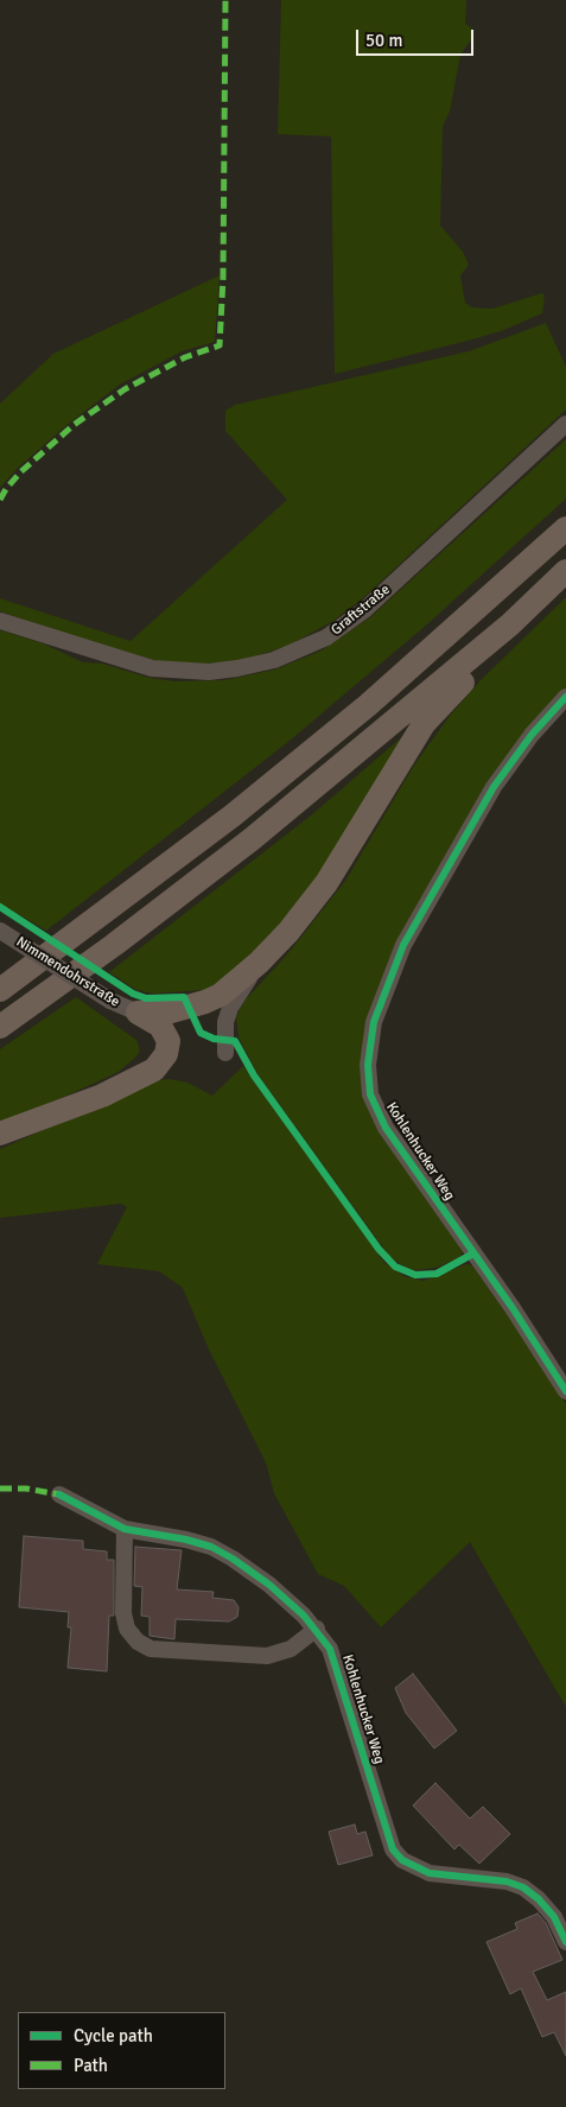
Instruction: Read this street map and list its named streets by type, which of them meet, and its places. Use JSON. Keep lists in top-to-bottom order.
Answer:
{
  "streets": {
    "street": ["Graftstraße", "Nimmendohrstraße", "Kohlenhucker Weg"]
  },
  "legend": ["Cycle path", "Path"],
  "scale_bar": "50 m"
}
